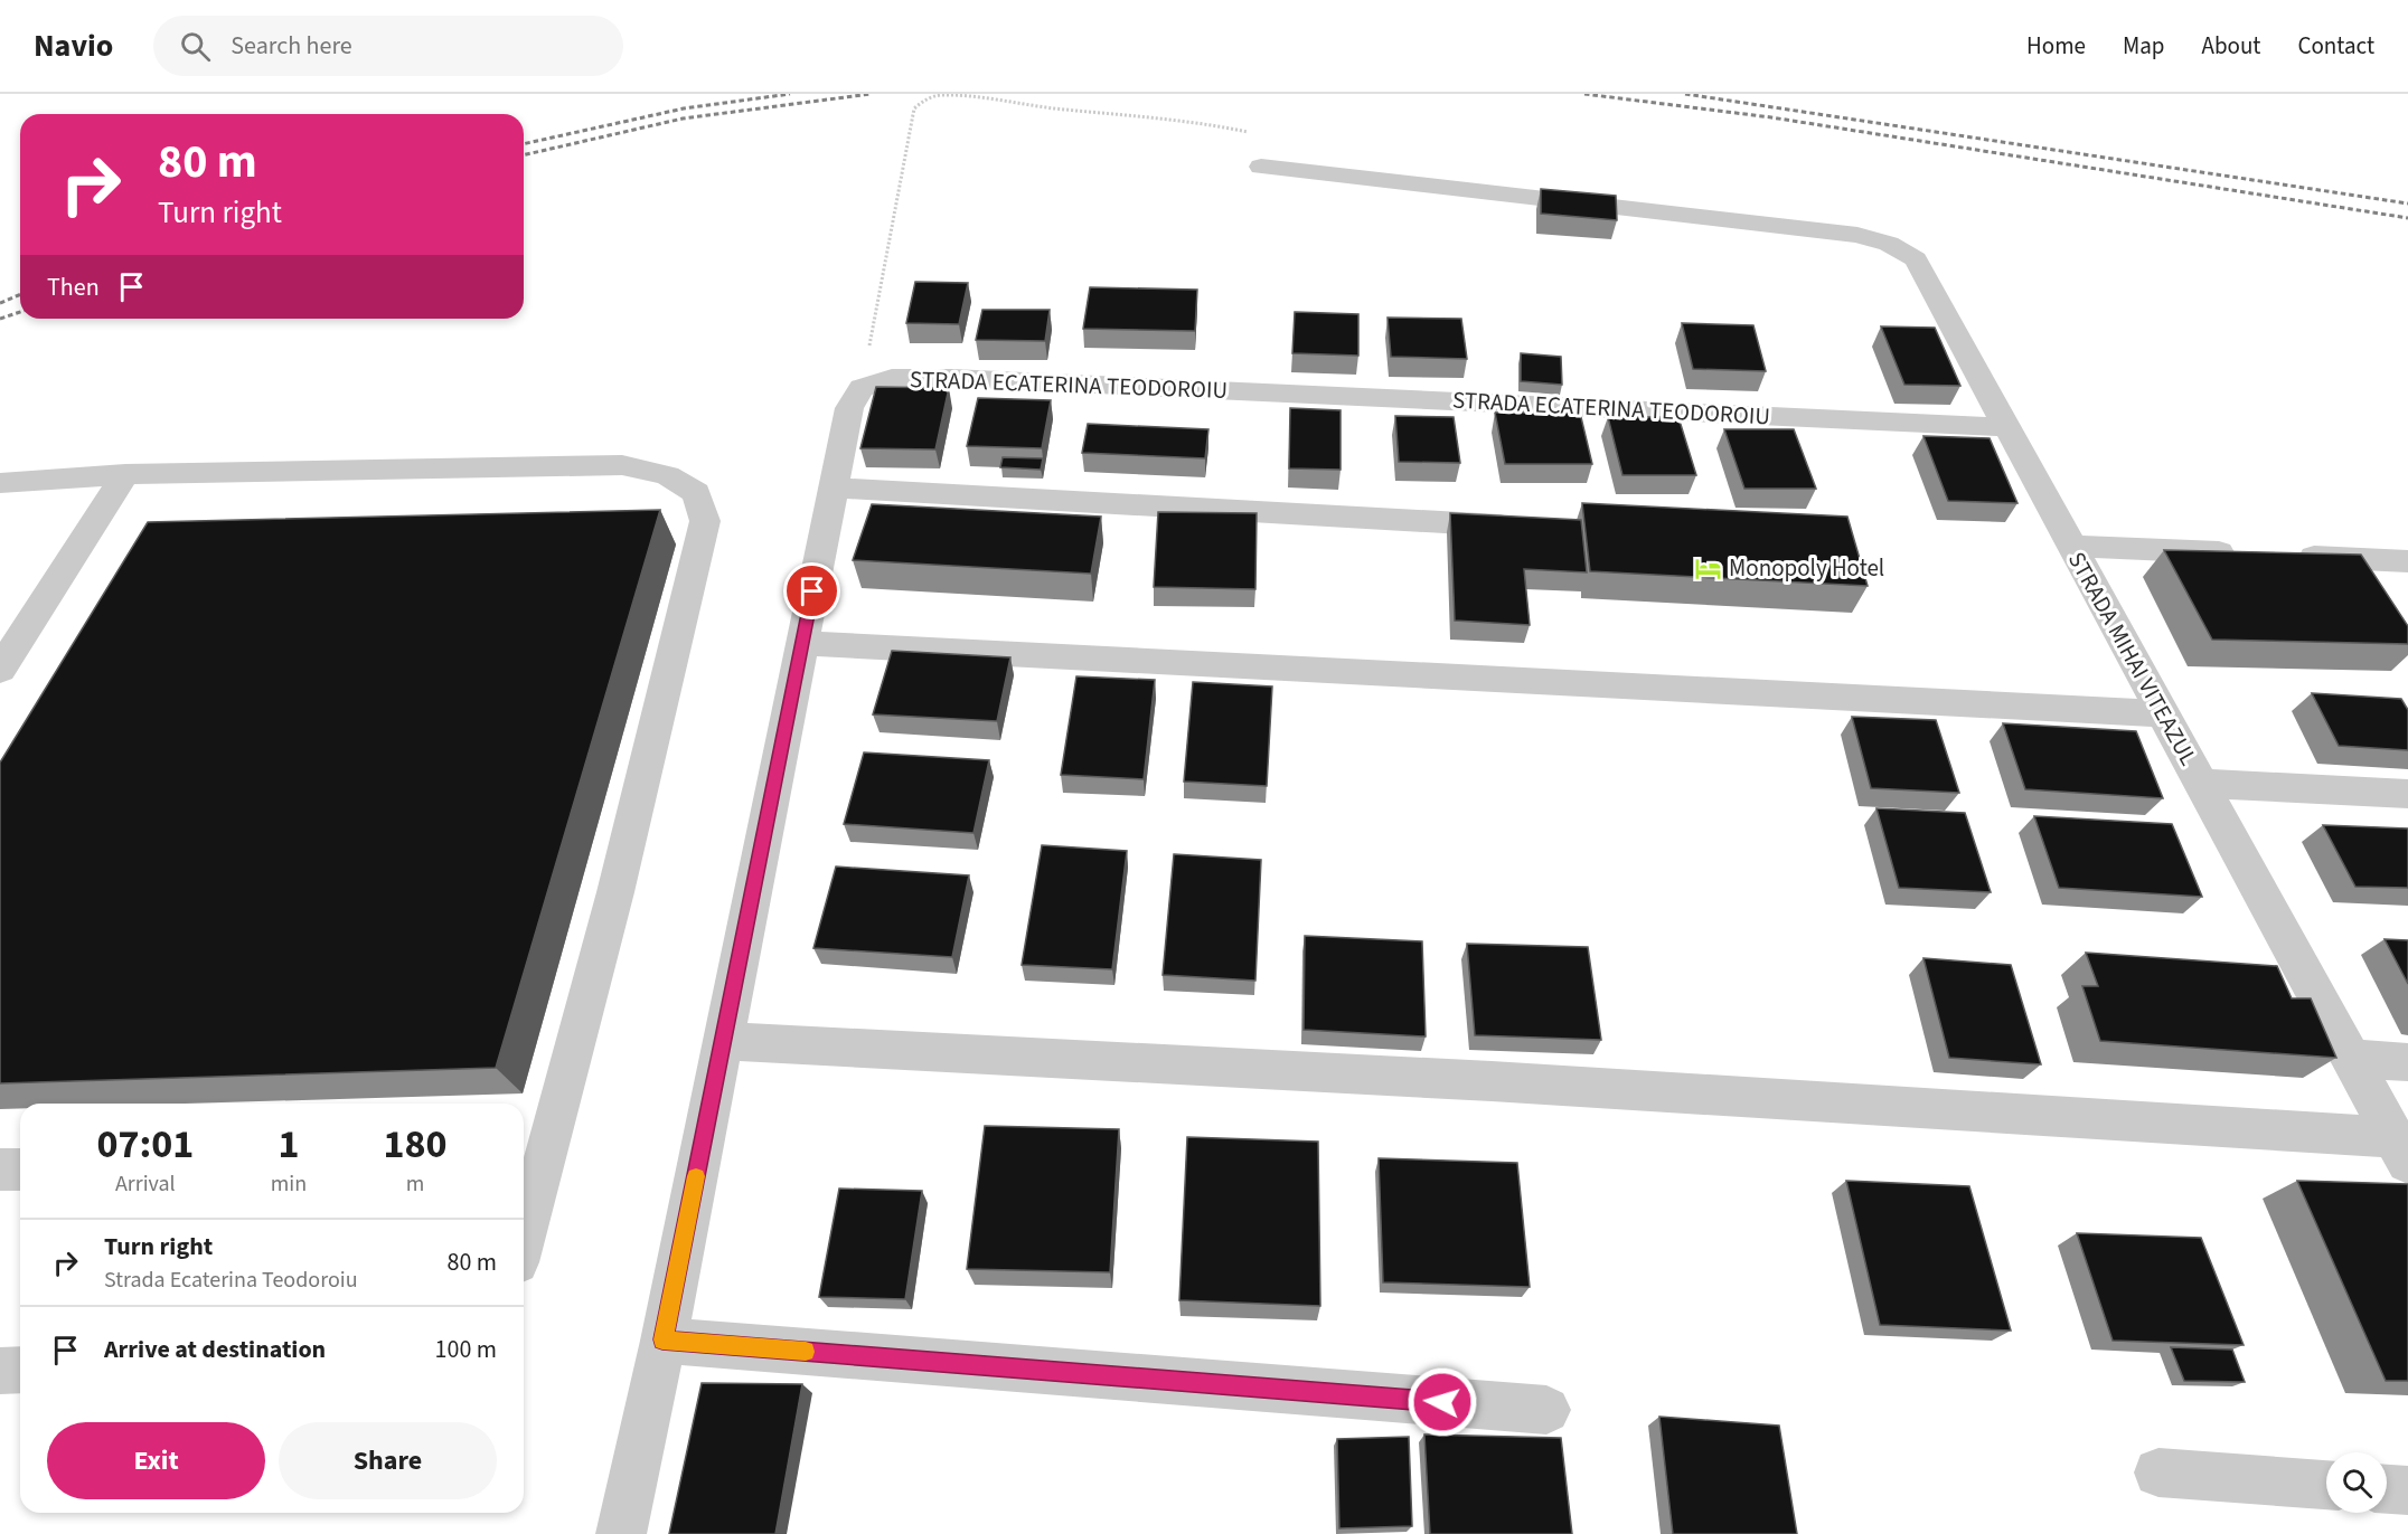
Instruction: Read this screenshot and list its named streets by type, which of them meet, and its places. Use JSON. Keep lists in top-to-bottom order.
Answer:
{
  "streets": {
    "street": ["STRADA ECATERINA TEODOROIU", "STRADA MIHAI VITEAZUL"]
  },
  "crossings": [
    ["STRADA ECATERINA TEODOROIU", "STRADA MIHAI VITEAZUL"]
  ],
  "places": {
    "hotel": ["Monopoly Hotel"]
  },
  "page": {
    "header": "Navio",
    "search": "Search here",
    "nav": [
      "Home",
      "Map",
      "About",
      "Contact"
    ],
    "turn": ["80 m", "Turn right"],
    "then": "Then",
    "eta": [
      "07:01",
      "Arrival",
      "1",
      "min",
      "180",
      "m"
    ],
    "list": [
      {
        "name": "Turn right",
        "note": "Strada Ecaterina Teodoroiu",
        "value": "80 m"
      },
      {
        "name": "Arrive at destination",
        "value": "100 m"
      }
    ],
    "buttons": ["Exit", "Share"]
  }
}
